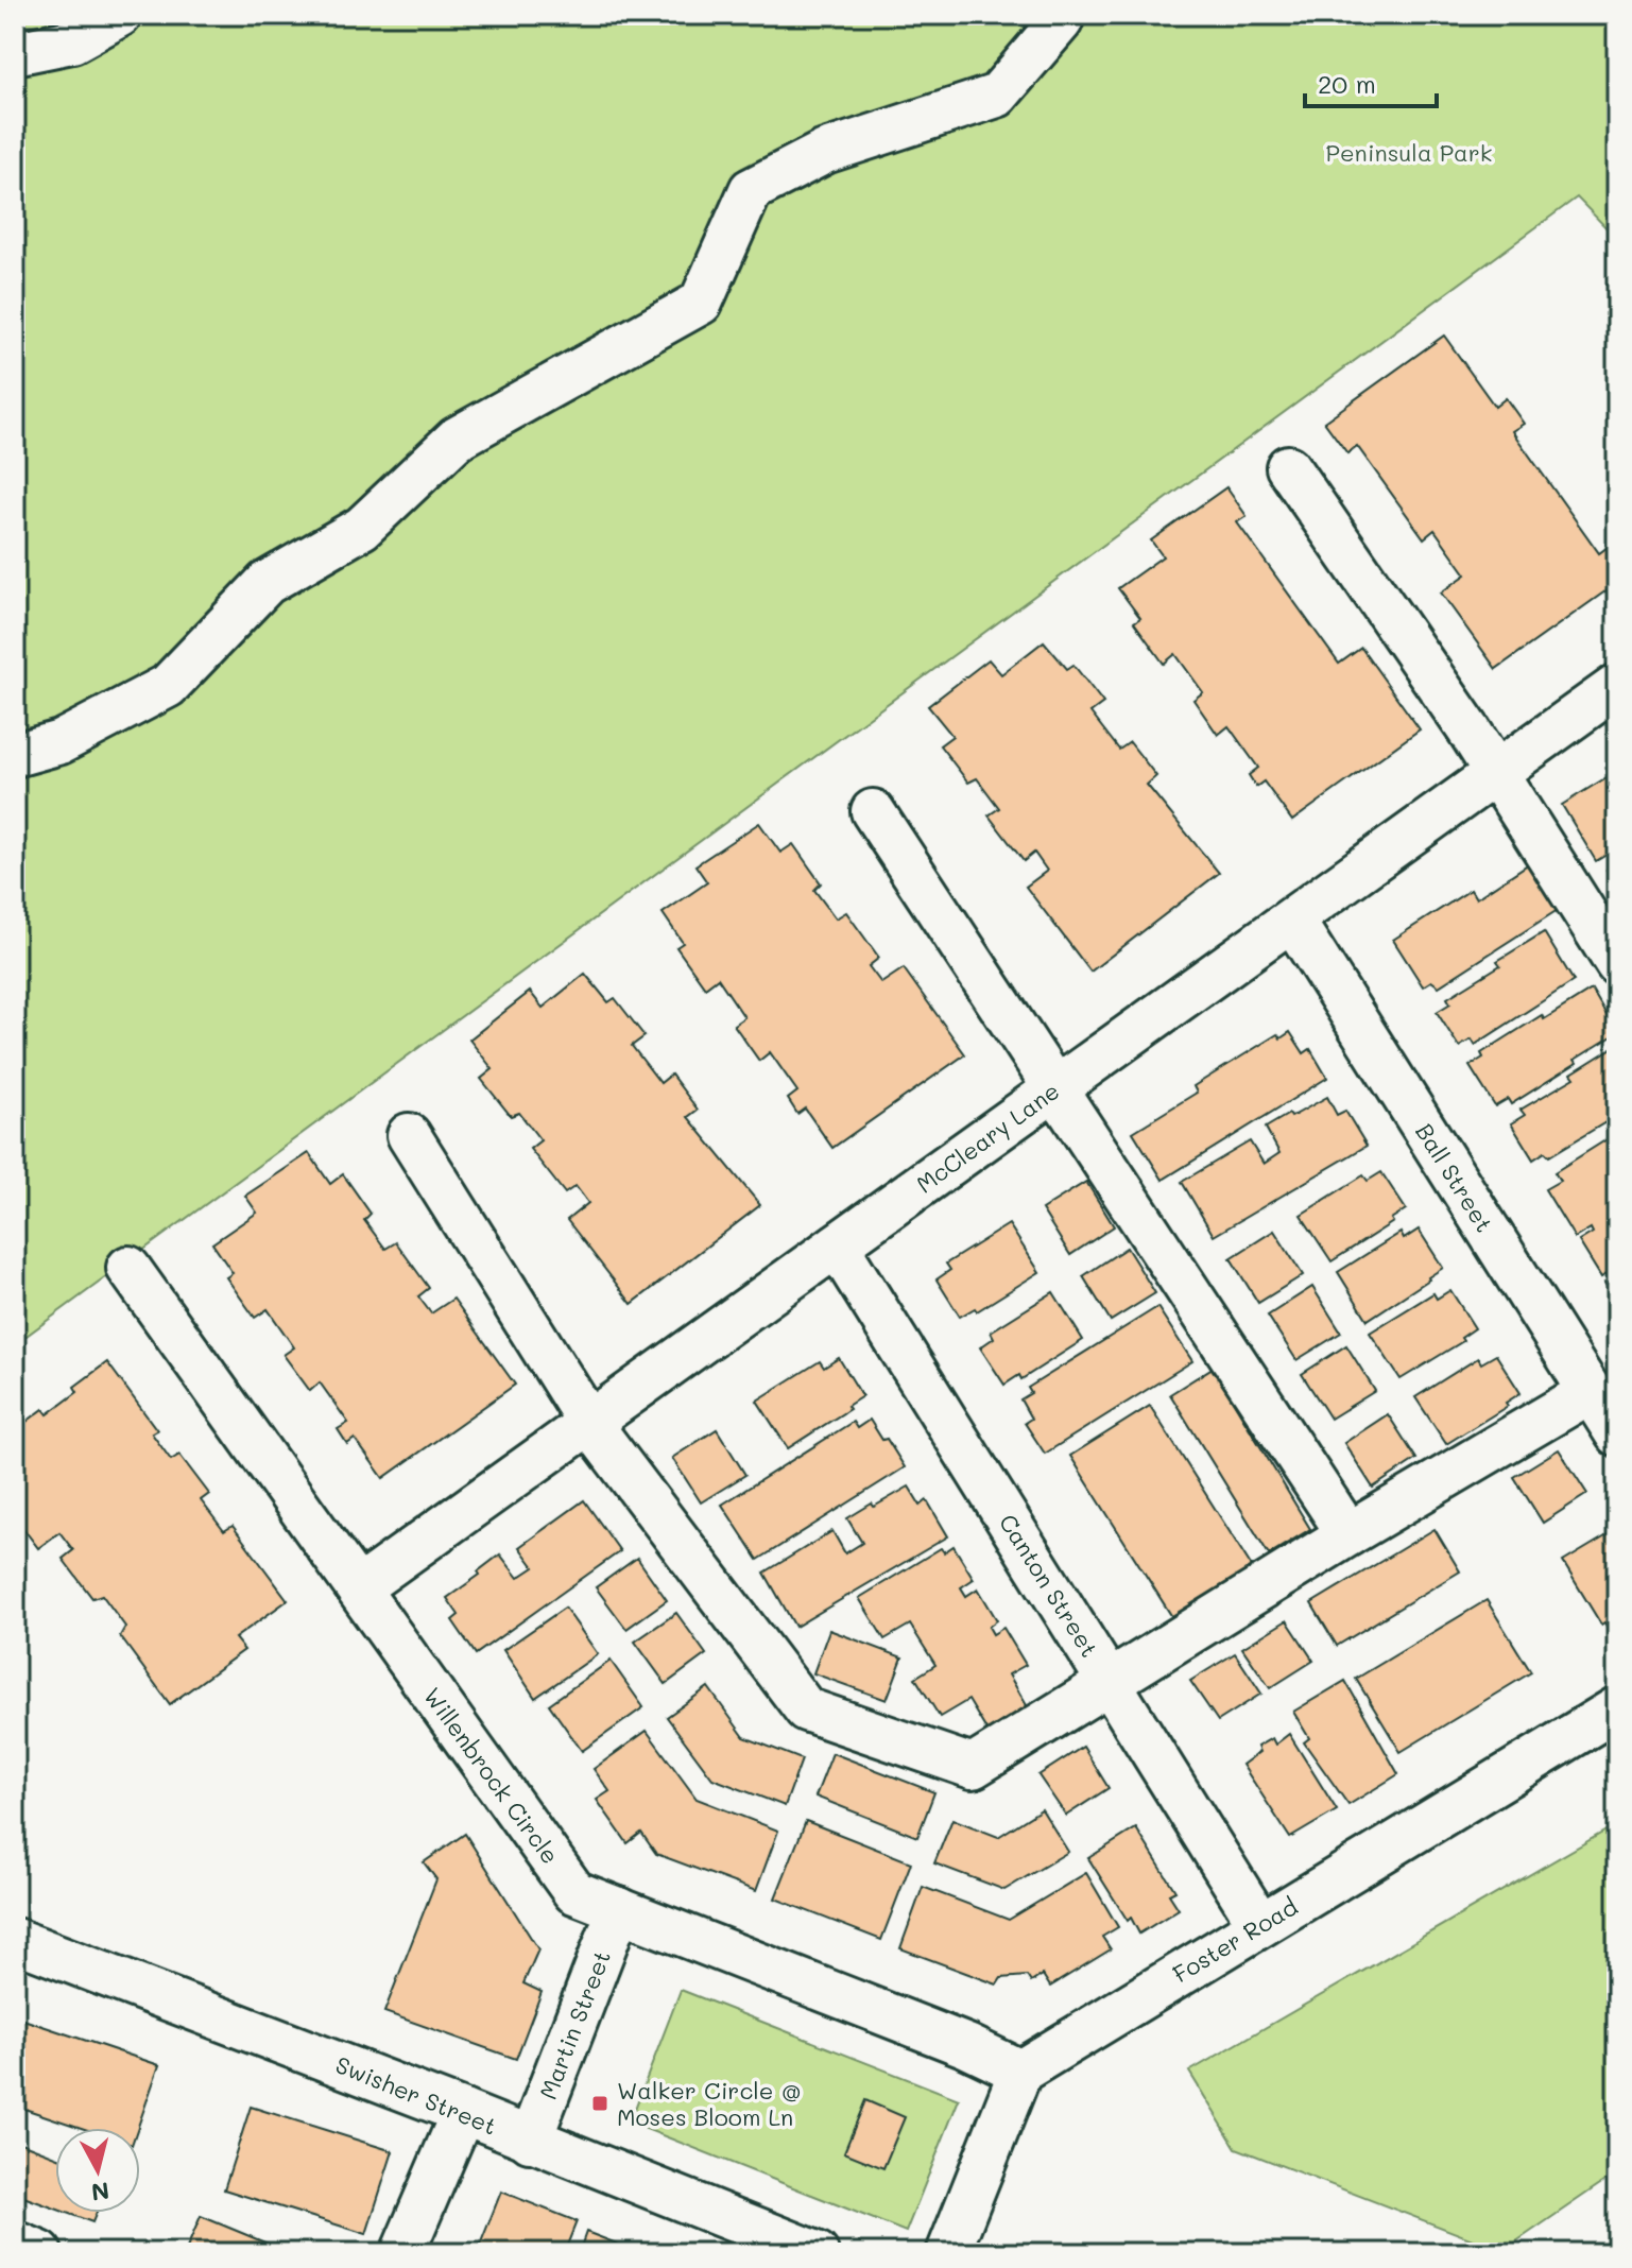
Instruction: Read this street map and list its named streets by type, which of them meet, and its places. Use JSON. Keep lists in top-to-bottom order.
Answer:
{
  "streets": {
    "street": [
      "McCleary Lane",
      "Ball Street",
      "Canton Street",
      "Willenbrock Circle",
      "Foster Road",
      "Martin Street",
      "Swisher Street"
    ]
  },
  "crossings": [
    ["McCleary Lane", "Ball Street"],
    ["McCleary Lane", "Canton Street"],
    ["McCleary Lane", "Willenbrock Circle"],
    ["Canton Street", "Foster Road"],
    ["Willenbrock Circle", "Foster Road"],
    ["Willenbrock Circle", "Martin Street"],
    ["Martin Street", "Swisher Street"]
  ],
  "parks": ["Peninsula Park"],
  "places": {
    "transit": ["Walker Circle @ Moses Bloom Ln"]
  },
  "scale_bar": "20 m",
  "north": "bottom"
}
